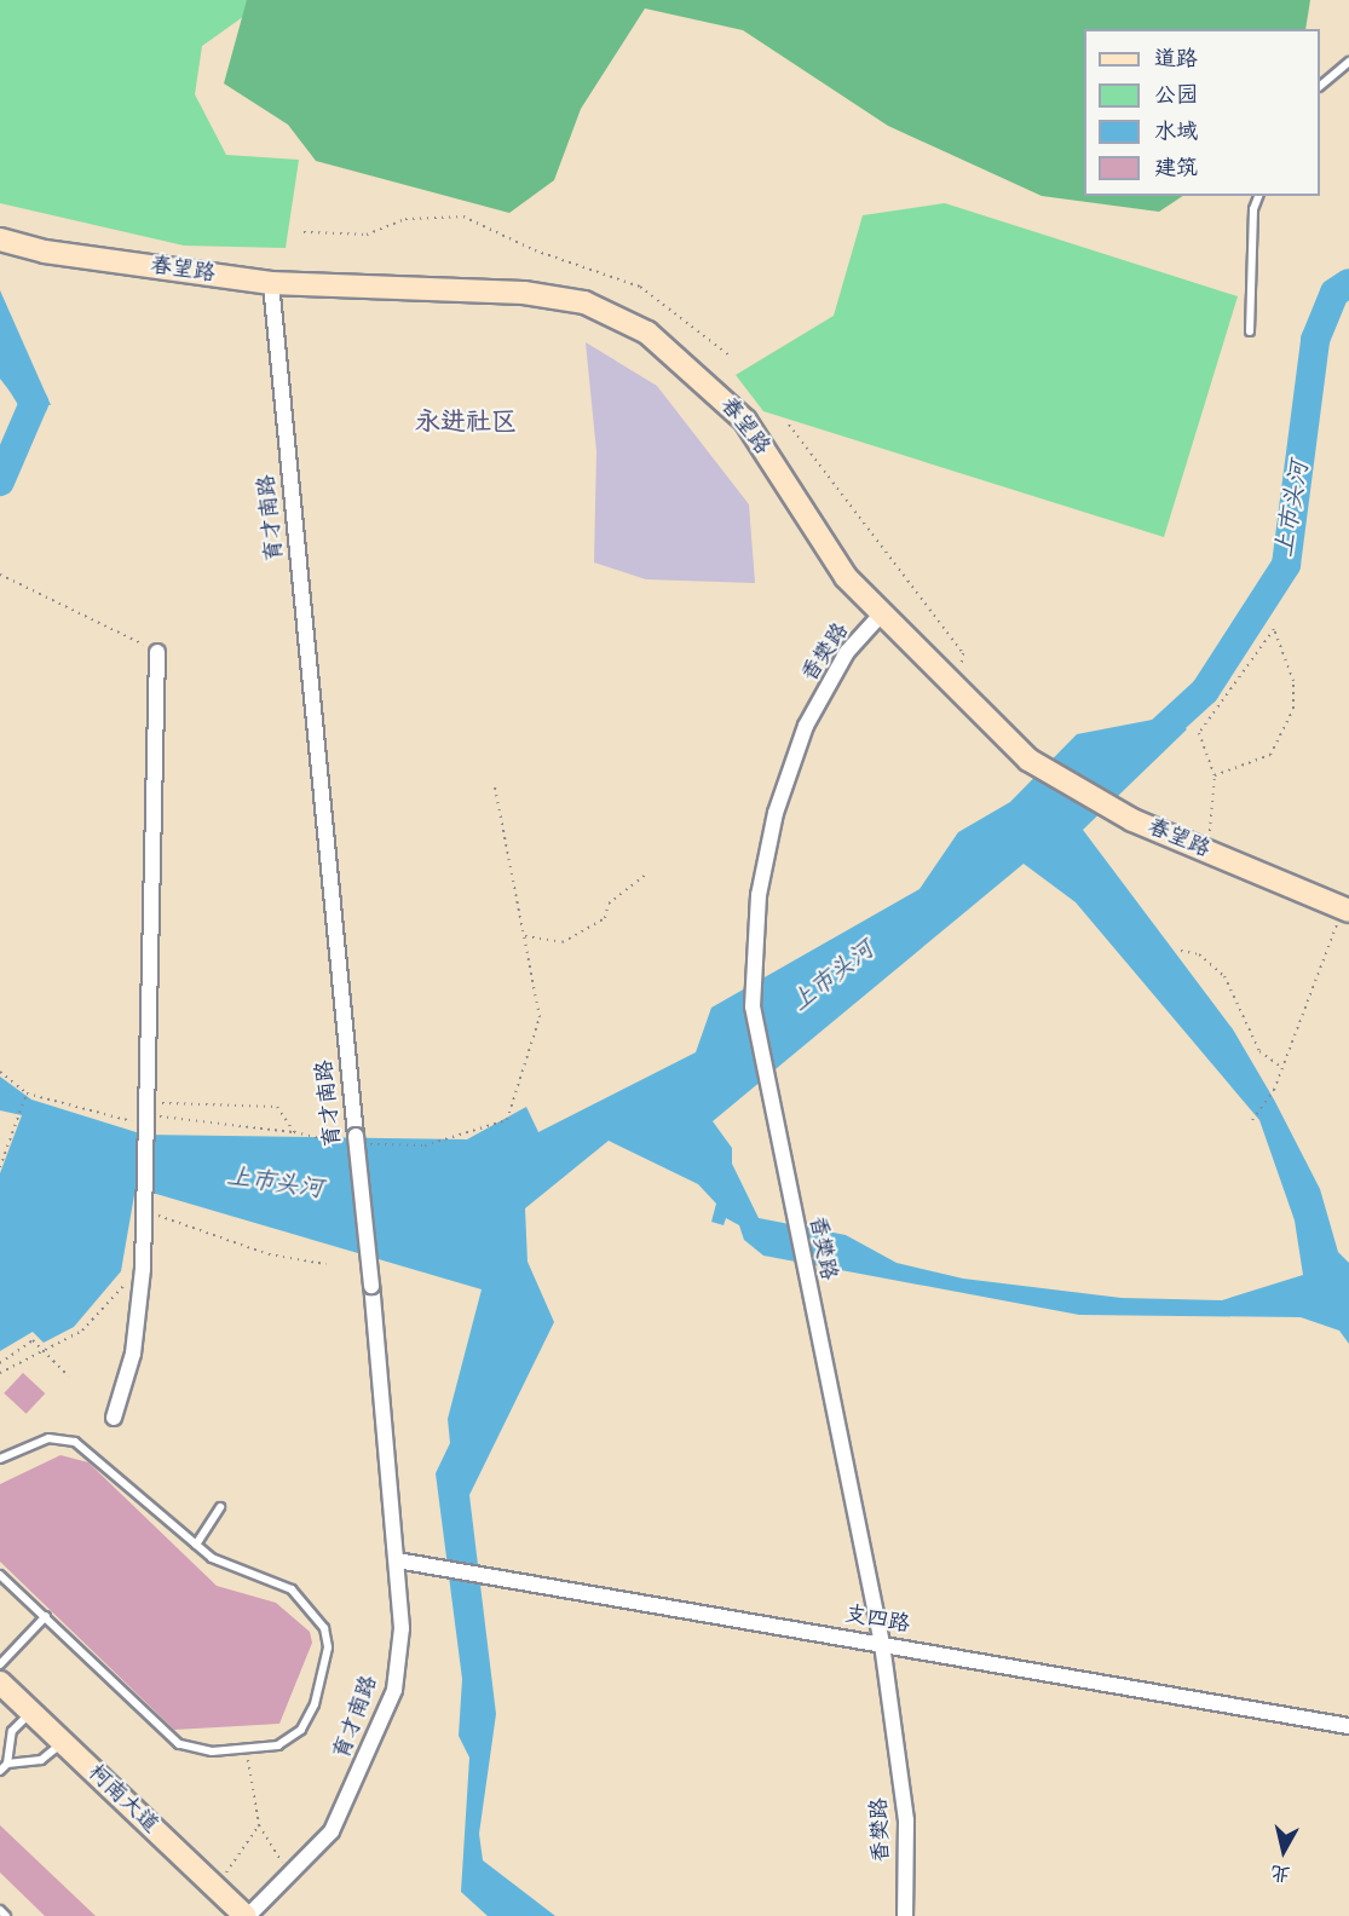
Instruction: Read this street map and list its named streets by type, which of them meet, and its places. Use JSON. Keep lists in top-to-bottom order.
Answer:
{
  "streets": {
    "street": [
      "春望路",
      "育才南路",
      "香樊路",
      "支四路",
      "柯南大道"
    ]
  },
  "crossings": [
    ["春望路", "育才南路"],
    ["春望路", "香樊路"],
    ["育才南路", "支四路"],
    ["育才南路", "柯南大道"],
    ["香樊路", "支四路"]
  ],
  "districts": ["永进社区"],
  "water": ["上市头河"],
  "legend": [
    "道路",
    "公园",
    "水域",
    "建筑"
  ],
  "north": "bottom"
}
